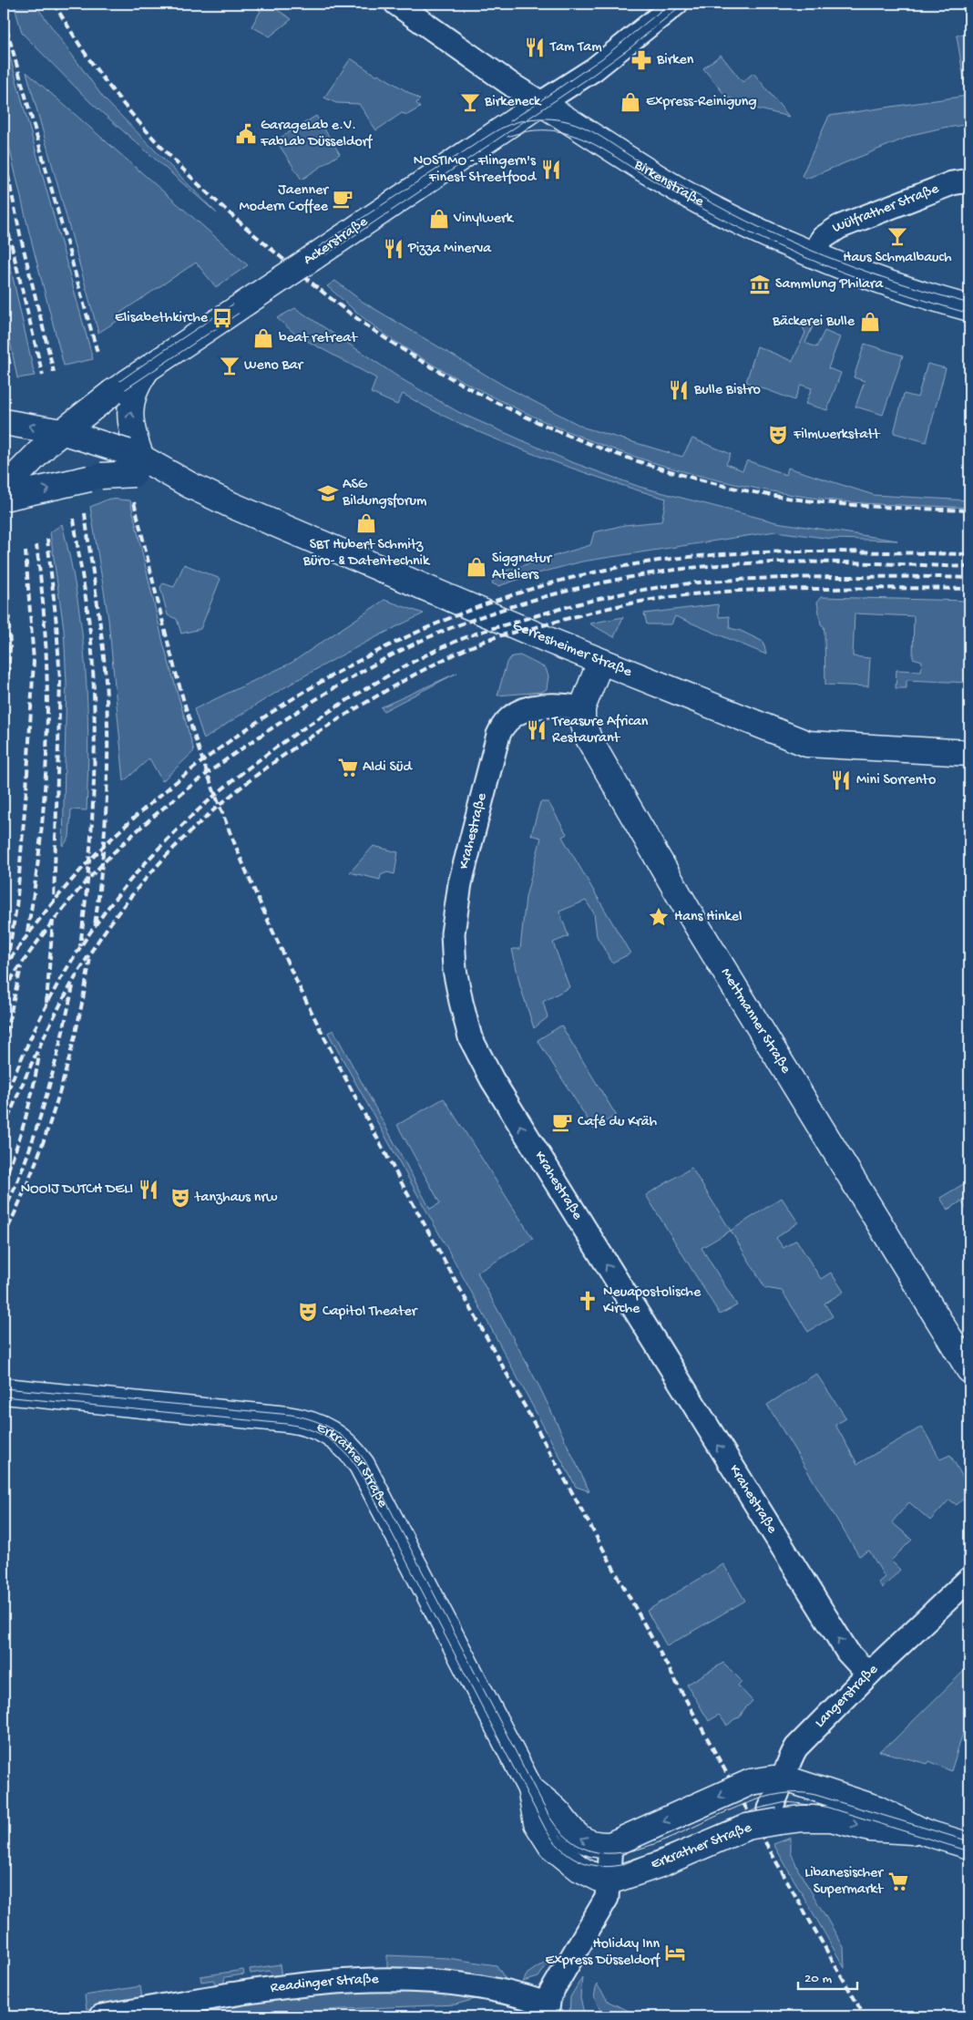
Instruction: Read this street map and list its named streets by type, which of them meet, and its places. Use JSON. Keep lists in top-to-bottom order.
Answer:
{
  "streets": {
    "street": [
      "Birkenstraße",
      "Wülfrather Straße",
      "Ackerstraße",
      "Gerresheimer Straße",
      "Krahestraße",
      "Mettmanner Straße",
      "Erkrather Straße",
      "Langerstraße",
      "Readinger Straße"
    ]
  },
  "crossings": [
    ["Birkenstraße", "Wülfrather Straße"],
    ["Birkenstraße", "Ackerstraße"],
    ["Ackerstraße", "Gerresheimer Straße"],
    ["Krahestraße", "Mettmanner Straße"],
    ["Krahestraße", "Langerstraße"],
    ["Erkrather Straße", "Langerstraße"]
  ],
  "one_way": ["Krahestraße"],
  "places": {
    "restaurant": [
      "Tam Tam",
      "NOSTIMO - Flingern's Finest Streetfood",
      "Pizza Minerva",
      "Bulle Bistro",
      "Treasure African Restaurant",
      "Mini Sorrento",
      "NOOIJ DUTCH DELI"
    ],
    "pharmacy": ["Birken"],
    "bar": ["Birkeneck", "Haus Schmalbauch", "Weno Bar"],
    "shop": [
      "Express-Reinigung",
      "Vinylwerk",
      "Bäckerei Bulle",
      "beat retreat",
      "SBT Hubert Schmitz Büro- & Datentechnik",
      "Siggnatur Ateliers"
    ],
    "public building": ["GarageLab e.V. FabLab Düsseldorf"],
    "cafe": ["Jaenner Modern Coffee", "Café du Kräh"],
    "museum": ["Sammlung Philara"],
    "bus stop": ["Elisabethkirche"],
    "theatre": ["Filmwerkstatt", "tanzhaus nrw", "Capitol Theater"],
    "school or university": ["ASG Bildungsforum"],
    "supermarket": ["Aldi Süd", "Libanesischer Supermarkt"],
    "place": ["Hans Hinkel"],
    "church": ["Neuapostolische Kirche"],
    "hotel": ["Holiday Inn Express Düsseldorf"]
  },
  "scale_bar": "20 m"
}
